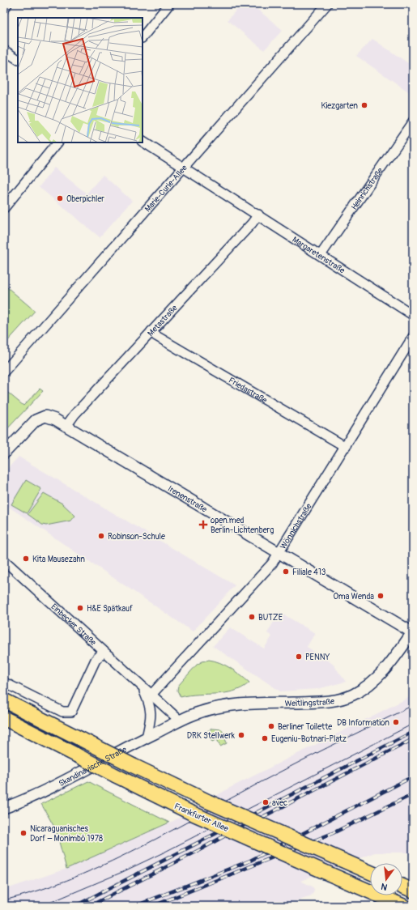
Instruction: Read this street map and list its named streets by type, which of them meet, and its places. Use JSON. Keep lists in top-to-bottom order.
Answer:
{
  "streets": {
    "main road": ["Frankfurter Allee"],
    "street": [
      "Marie-Curie-Allee",
      "Heinrichstraße",
      "Margaretenstraße",
      "Metastraße",
      "Friedastraße",
      "Irenenstraße",
      "Wönnichstraße",
      "Einbecker Straße",
      "Weitlingstraße",
      "Skandinavische Straße"
    ]
  },
  "crossings": [
    ["Marie-Curie-Allee", "Margaretenstraße"],
    ["Heinrichstraße", "Margaretenstraße"],
    ["Margaretenstraße", "Metastraße"],
    ["Metastraße", "Friedastraße"],
    ["Metastraße", "Irenenstraße"],
    ["Friedastraße", "Wönnichstraße"],
    ["Irenenstraße", "Wönnichstraße"],
    ["Irenenstraße", "Weitlingstraße"],
    ["Wönnichstraße", "Einbecker Straße"],
    ["Einbecker Straße", "Weitlingstraße"],
    ["Einbecker Straße", "Skandinavische Straße"],
    ["Weitlingstraße", "Skandinavische Straße"]
  ],
  "places": {
    "other": [
      "Kiezgarten",
      "Oberpichler",
      "Robinson-Schule",
      "Kita Mausezahn",
      "Filiale 413",
      "Oma Wenda",
      "H&E Spätkauf",
      "BUTZE",
      "PENNY",
      "DB Information",
      "Berliner Toilette",
      "DRK Stellwerk",
      "Eugeniu-Botnari-Platz",
      "avec",
      "Nicaraguanisches Dorf – Monimbó 1978"
    ],
    "health": ["open.med Berlin-Lichtenberg"]
  },
  "north": "bottom"
}
